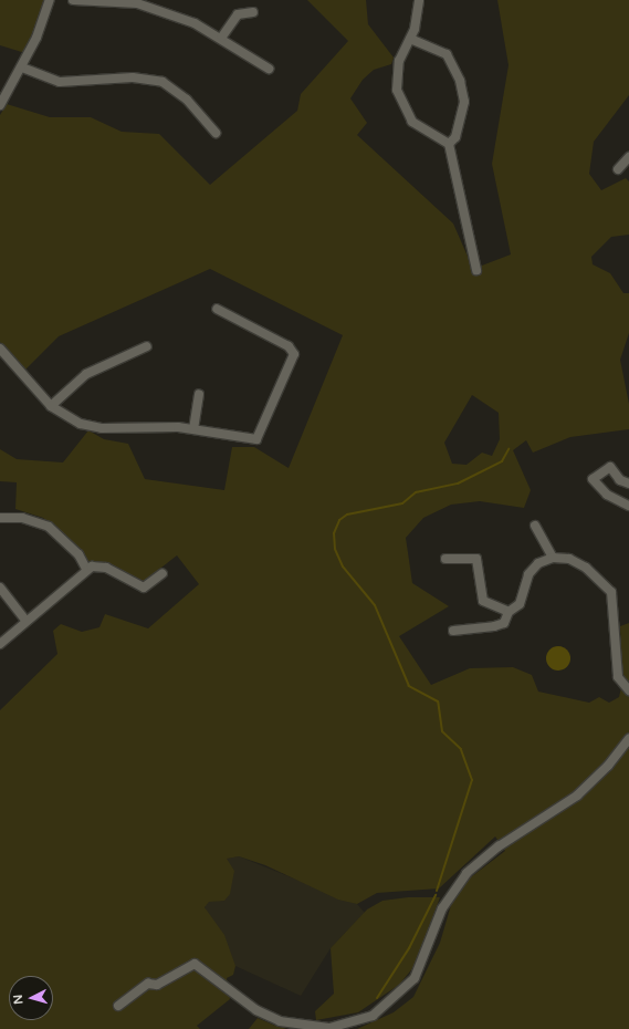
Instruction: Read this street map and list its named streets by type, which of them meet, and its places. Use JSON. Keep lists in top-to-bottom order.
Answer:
{
  "north": "left"
}
